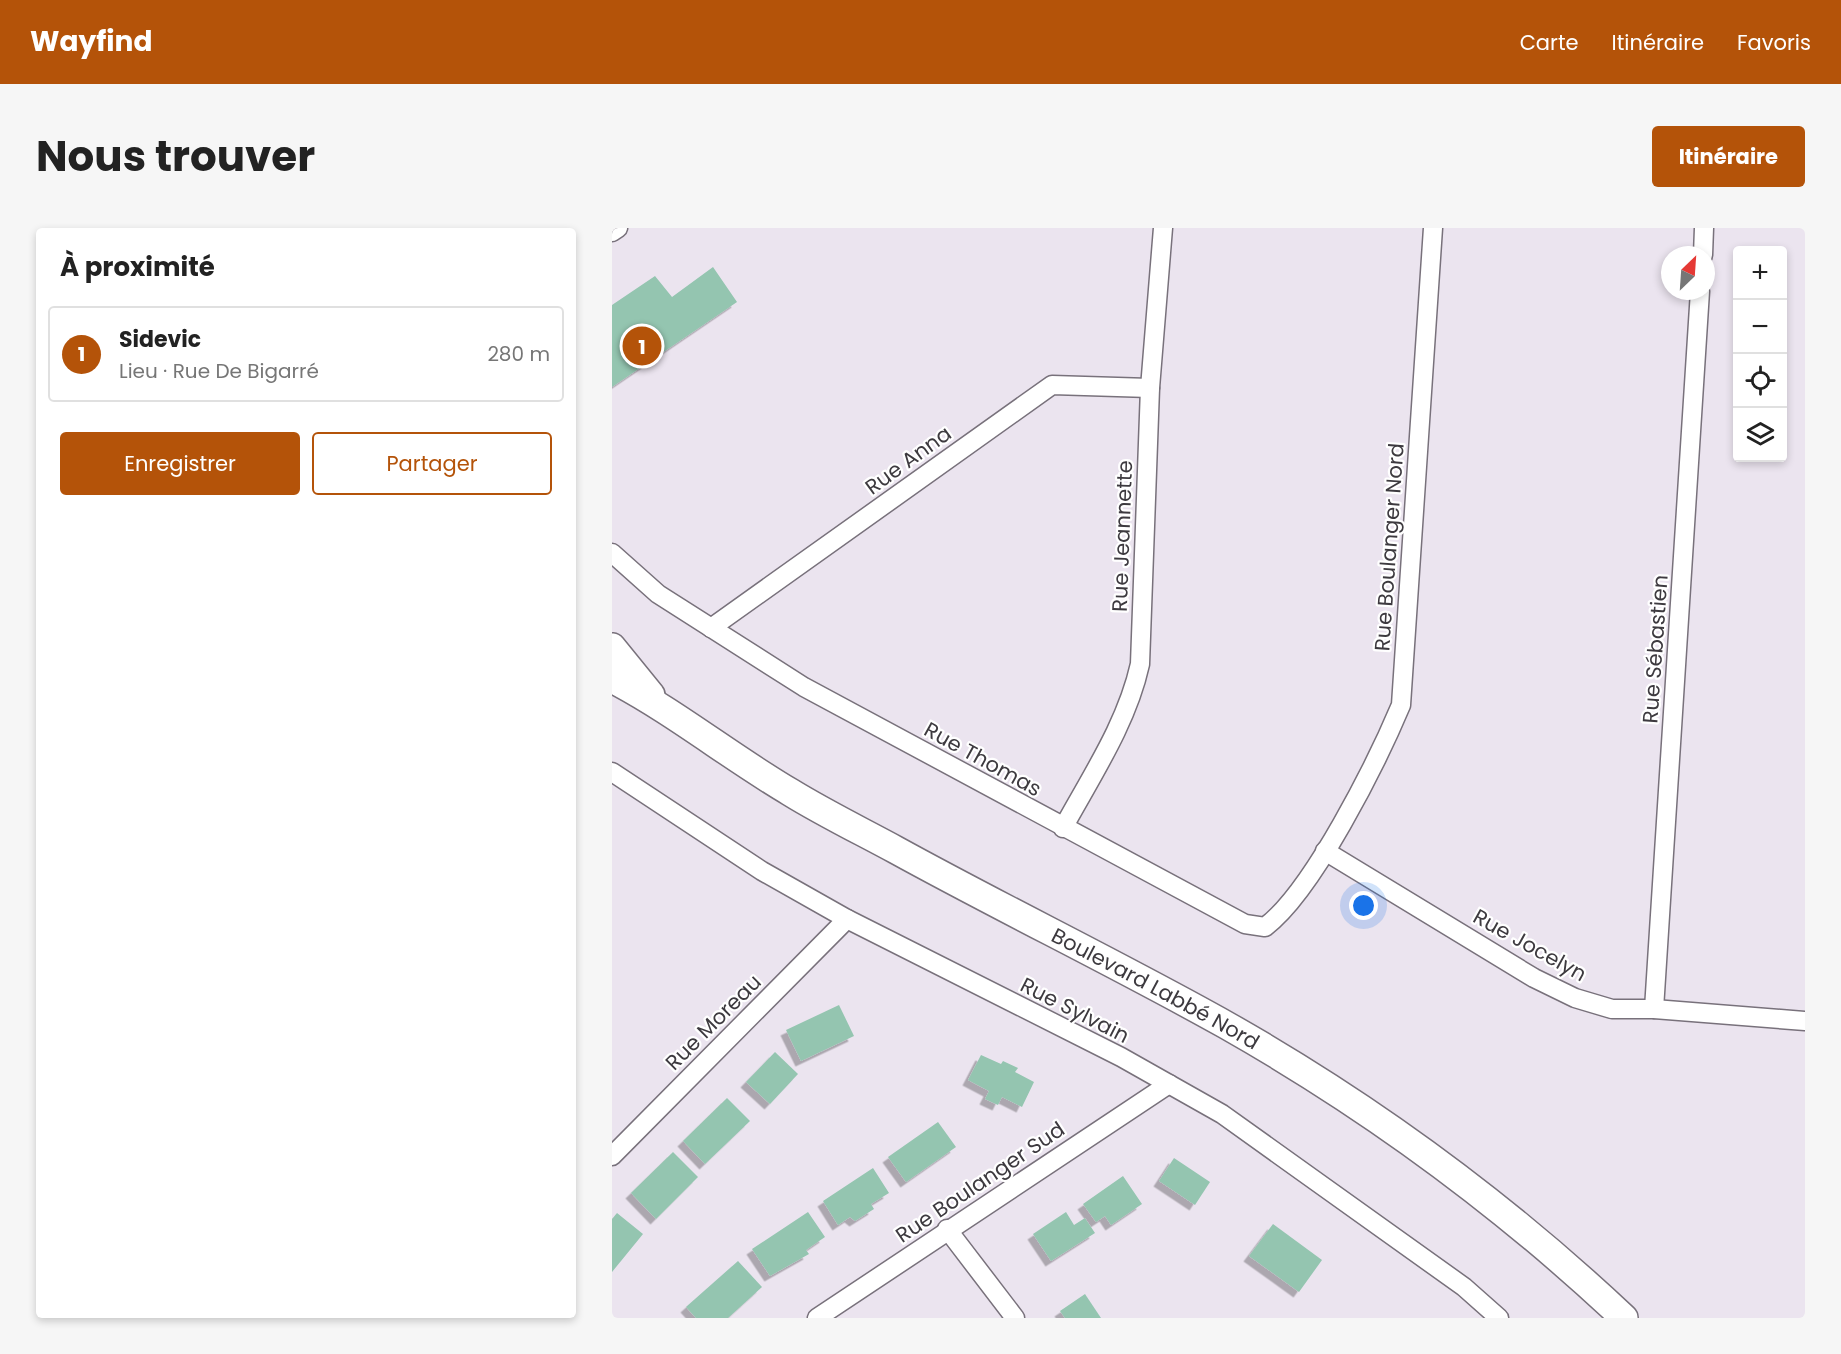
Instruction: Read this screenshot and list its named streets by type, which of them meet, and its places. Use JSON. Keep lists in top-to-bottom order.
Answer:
{
  "streets": {
    "main road": ["Boulevard Labbé Nord"],
    "street": [
      "Rue Anna",
      "Rue Jeannette",
      "Rue Boulanger Nord",
      "Rue Sébastien",
      "Rue Thomas",
      "Rue Jocelyn",
      "Rue Sylvain",
      "Rue Moreau",
      "Rue Boulanger Sud"
    ]
  },
  "crossings": [
    ["Rue Anna", "Rue Jeannette"],
    ["Rue Anna", "Rue Thomas"],
    ["Rue Jeannette", "Rue Thomas"],
    ["Rue Boulanger Nord", "Rue Thomas"],
    ["Rue Boulanger Nord", "Rue Jocelyn"],
    ["Rue Sébastien", "Rue Jocelyn"],
    ["Rue Thomas", "Rue Jocelyn"],
    ["Rue Sylvain", "Rue Moreau"],
    ["Rue Sylvain", "Rue Boulanger Sud"]
  ],
  "north": "top right",
  "page": {
    "header": "Wayfind",
    "nav": ["Carte", "Itinéraire", "Favoris"],
    "title": "Nous trouver",
    "buttons": [
      "Itinéraire",
      ["Enregistrer", "Partager"]
    ],
    "heading": "À proximité",
    "map_buttons": ["+", "−"],
    "list": [
      {
        "mark": "1",
        "name": "Sidevic",
        "note": "Lieu · Rue De Bigarré",
        "value": "280 m"
      }
    ],
    "pins": "1"
  }
}
